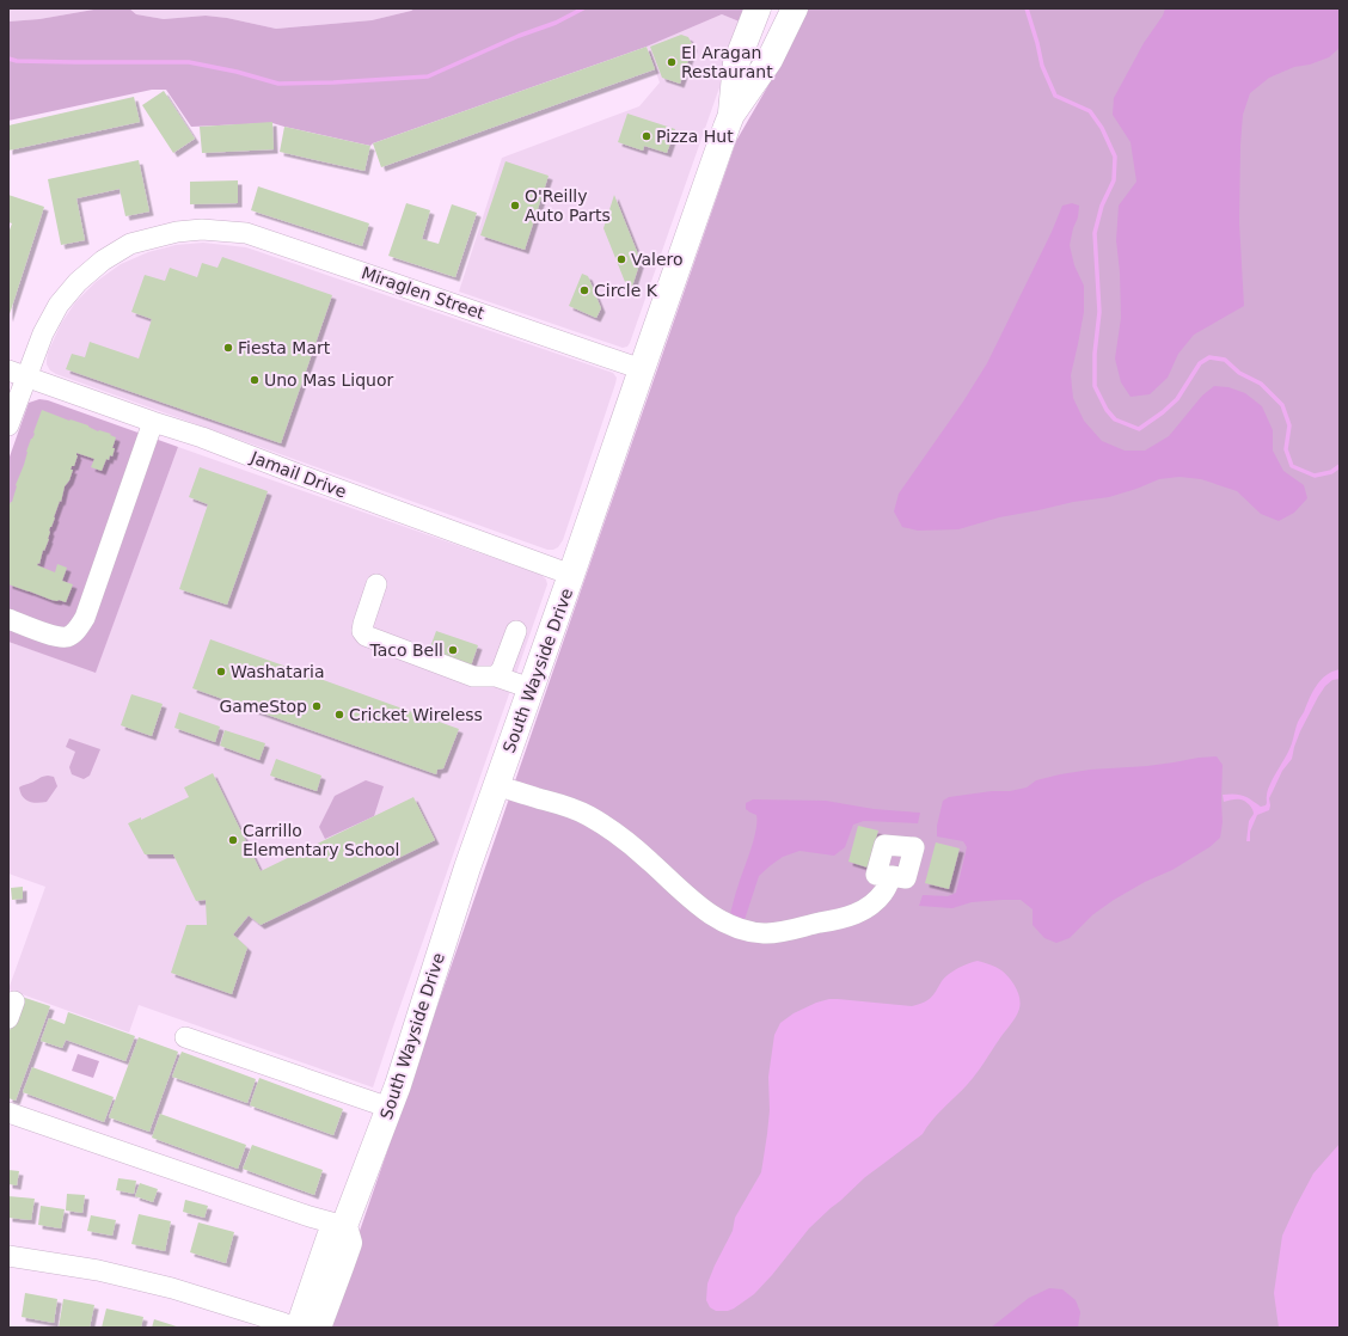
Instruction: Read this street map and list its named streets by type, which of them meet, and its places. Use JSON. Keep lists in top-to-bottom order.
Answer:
{
  "streets": {
    "main road": ["South Wayside Drive"],
    "street": ["Miraglen Street", "Jamail Drive"]
  },
  "crossings": [
    ["Miraglen Street", "Jamail Drive"],
    ["Miraglen Street", "South Wayside Drive"],
    ["Jamail Drive", "South Wayside Drive"]
  ],
  "places": [
    "El Aragan Restaurant",
    "Pizza Hut",
    "O'Reilly Auto Parts",
    "Valero",
    "Circle K",
    "Fiesta Mart",
    "Uno Mas Liquor",
    "Taco Bell",
    "Washataria",
    "GameStop",
    "Cricket Wireless",
    "Carrillo Elementary School"
  ]
}
